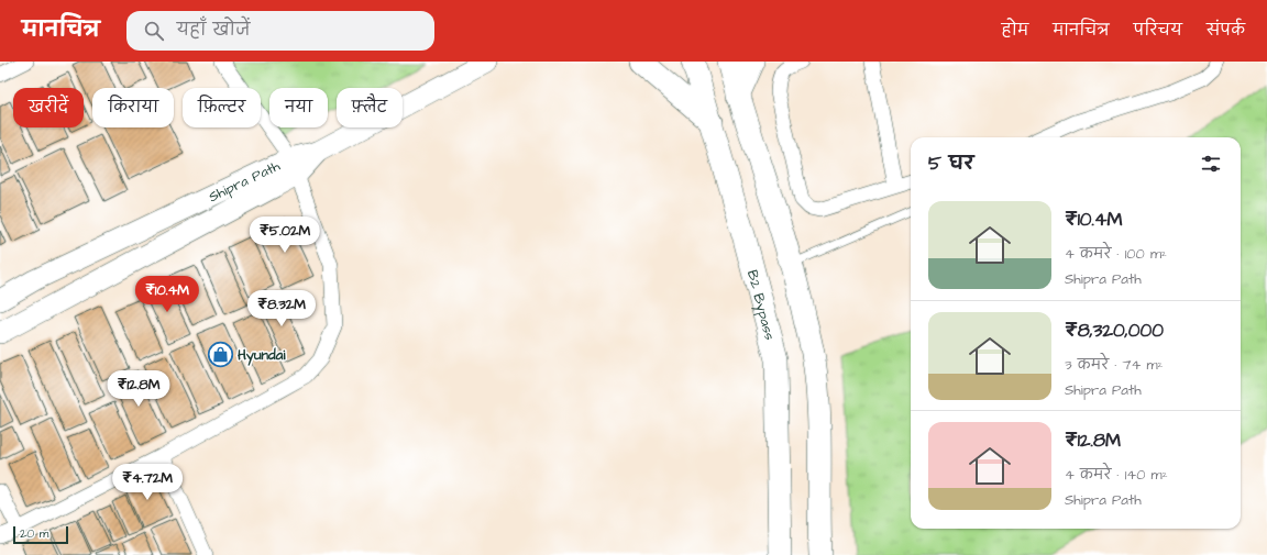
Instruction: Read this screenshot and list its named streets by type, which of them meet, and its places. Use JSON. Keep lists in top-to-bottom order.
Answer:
{
  "streets": {
    "main road": ["B2 Bypass"],
    "street": ["Shipra Path"]
  },
  "places": {
    "shop": ["Hyundai"]
  },
  "scale_bar": "20 m",
  "page": {
    "header": "मानचित्र",
    "search": "यहाँ खोजें",
    "nav": [
      "होम",
      "मानचित्र",
      "परिचय",
      "संपर्क"
    ],
    "chip": [
      "खरीदें",
      "किराया",
      "फ़िल्टर",
      "नया",
      "फ़्लैट"
    ],
    "heading": "5 घर",
    "list": [
      {
        "name": "₹10.4M",
        "note": "4 कमरे · 100 m² · Shipra Path"
      },
      {
        "name": "₹8,320,000",
        "note": "3 कमरे · 74 m² · Shipra Path"
      },
      {
        "name": "₹12.8M",
        "note": "4 कमरे · 140 m² · Shipra Path"
      }
    ],
    "price": [
      "₹5.02M",
      "₹10.4M",
      "₹8.32M",
      "₹12.8M",
      "₹4.72M"
    ],
    "scale": "20 m"
  }
}
